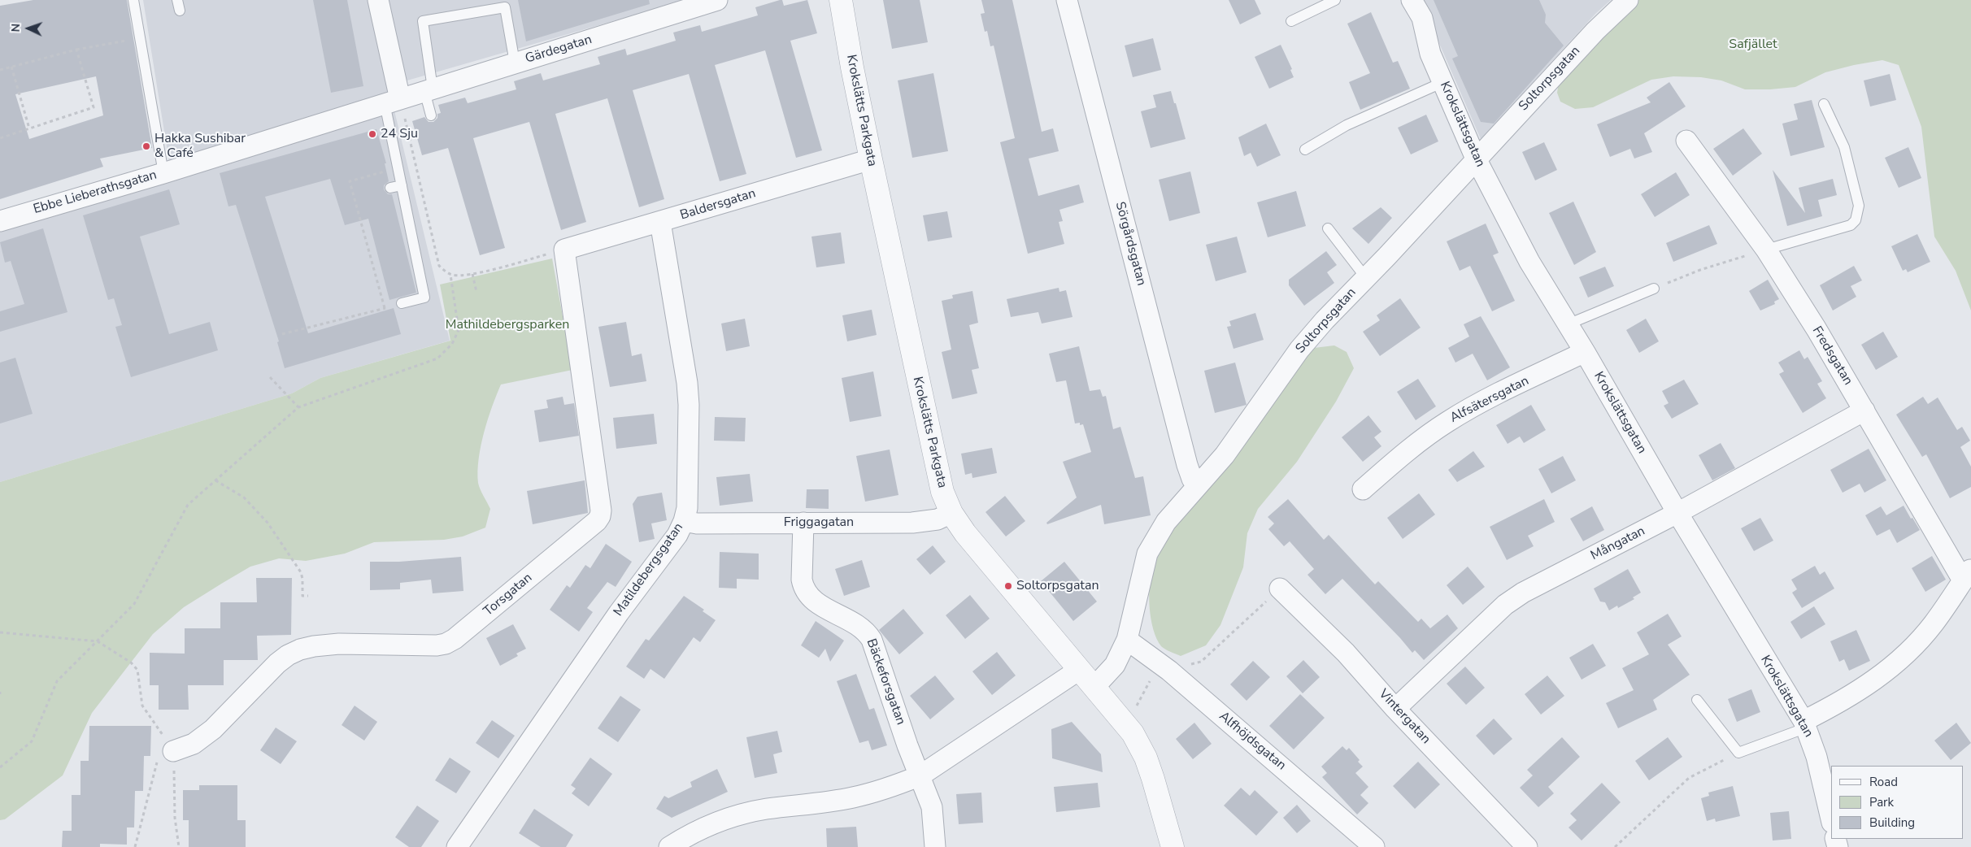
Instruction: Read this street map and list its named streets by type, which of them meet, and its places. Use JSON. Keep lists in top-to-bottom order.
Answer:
{
  "streets": {
    "street": [
      "Gärdegatan",
      "Soltorpsgatan",
      "Krokslätts Parkgata",
      "Krokslättsgatan",
      "Ebbe Lieberathsgatan",
      "Baldersgatan",
      "Sörgårdsgatan",
      "Fredsgatan",
      "Alfsätersgatan",
      "Friggagatan",
      "Mångatan",
      "Matildebergsgatan",
      "Torsgatan",
      "Bäckeforsgatan",
      "Vintergatan",
      "Alfhöjdsgatan"
    ]
  },
  "crossings": [
    ["Gärdegatan", "Ebbe Lieberathsgatan"],
    ["Soltorpsgatan", "Krokslätts Parkgata"],
    ["Soltorpsgatan", "Krokslättsgatan"],
    ["Soltorpsgatan", "Sörgårdsgatan"],
    ["Soltorpsgatan", "Alfhöjdsgatan"],
    ["Krokslätts Parkgata", "Baldersgatan"],
    ["Krokslätts Parkgata", "Friggagatan"],
    ["Krokslättsgatan", "Alfsätersgatan"],
    ["Krokslättsgatan", "Mångatan"],
    ["Baldersgatan", "Matildebergsgatan"],
    ["Baldersgatan", "Torsgatan"],
    ["Fredsgatan", "Mångatan"],
    ["Friggagatan", "Matildebergsgatan"],
    ["Friggagatan", "Bäckeforsgatan"],
    ["Mångatan", "Vintergatan"]
  ],
  "parks": ["Safjället", "Mathildebergsparken"],
  "places": ["24 Sju", "Hakka Sushibar & Café", "Soltorpsgatan"],
  "legend": ["Road", "Park", "Building"],
  "north": "left"
}
